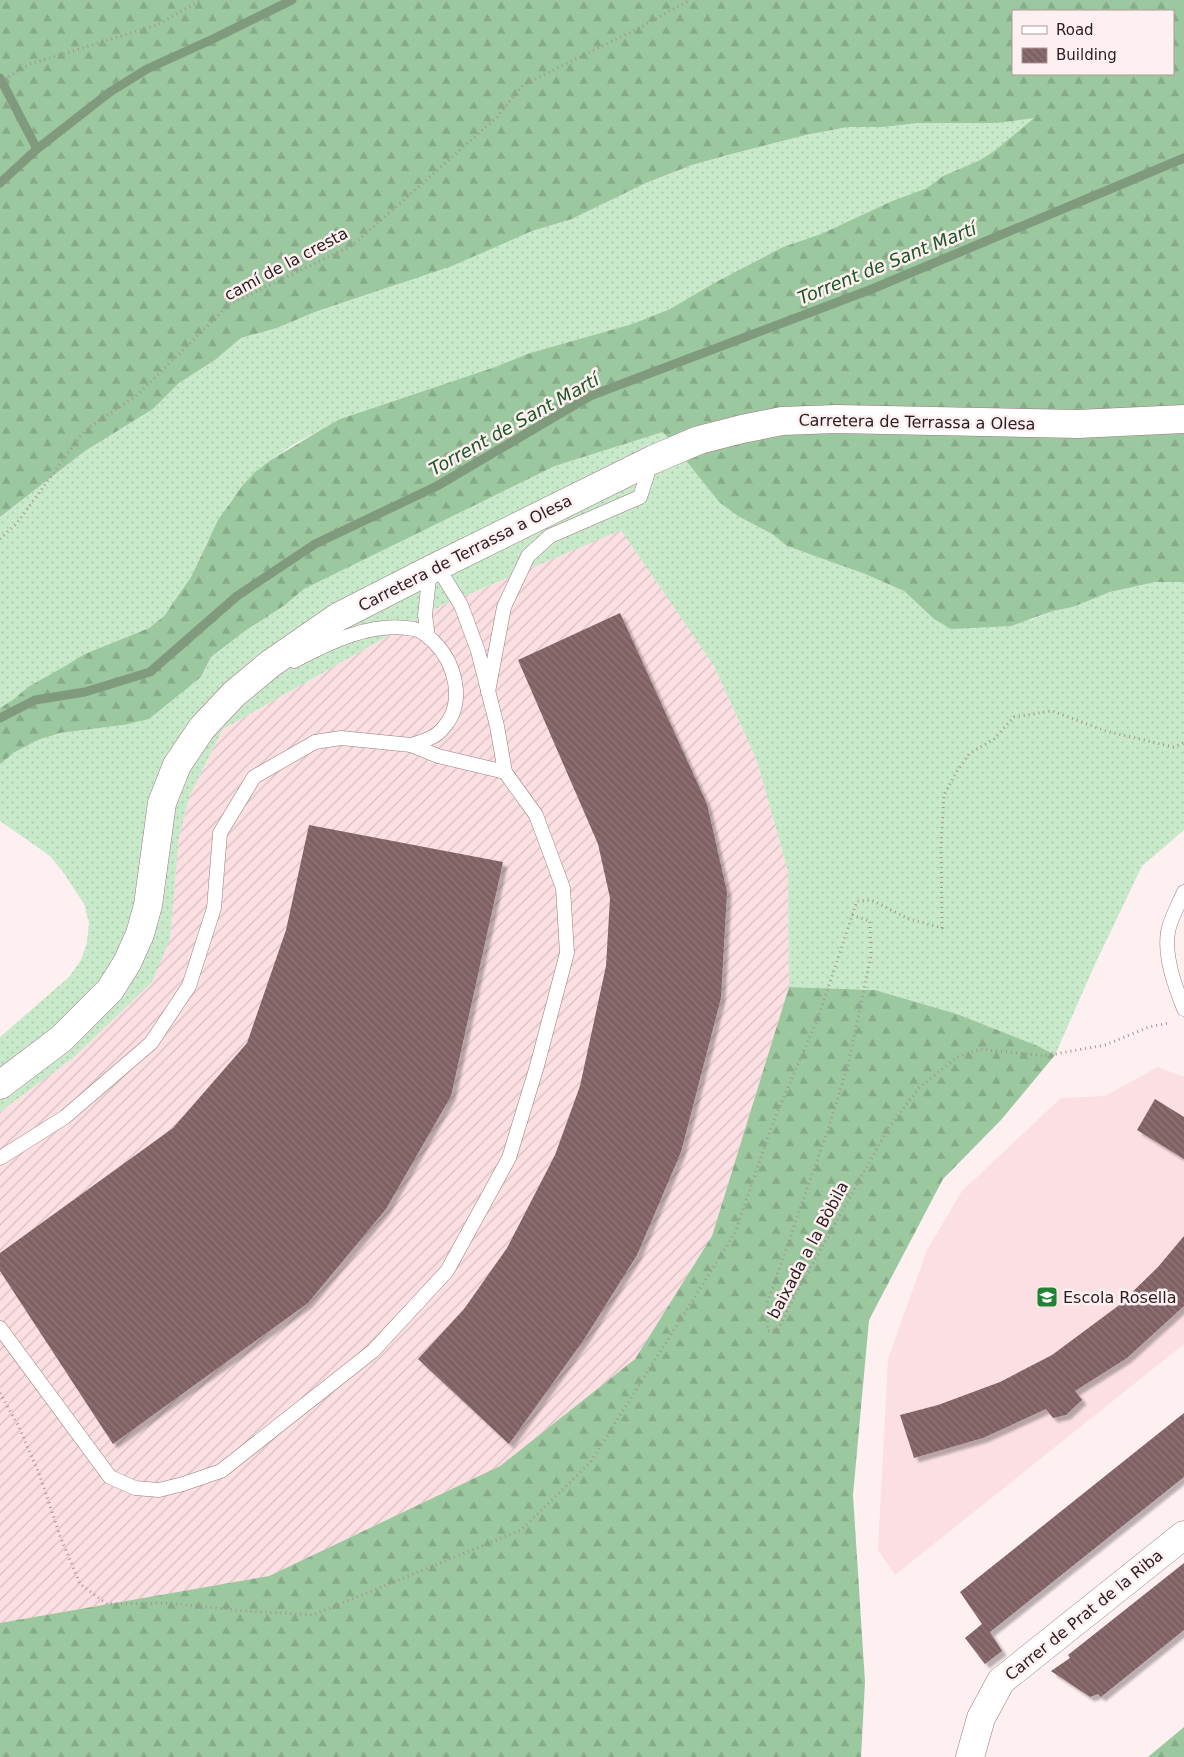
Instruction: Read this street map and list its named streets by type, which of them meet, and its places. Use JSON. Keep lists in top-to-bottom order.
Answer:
{
  "streets": {
    "street": ["Carretera de Terrassa a Olesa", "Carrer de Prat de la Riba"],
    "path": ["camí de la cresta", "baixada a la Bòbila"]
  },
  "water": ["Torrent de Sant Martí"],
  "places": {
    "school or university": ["Escola Rosella"]
  },
  "legend": ["Road", "Building"]
}
